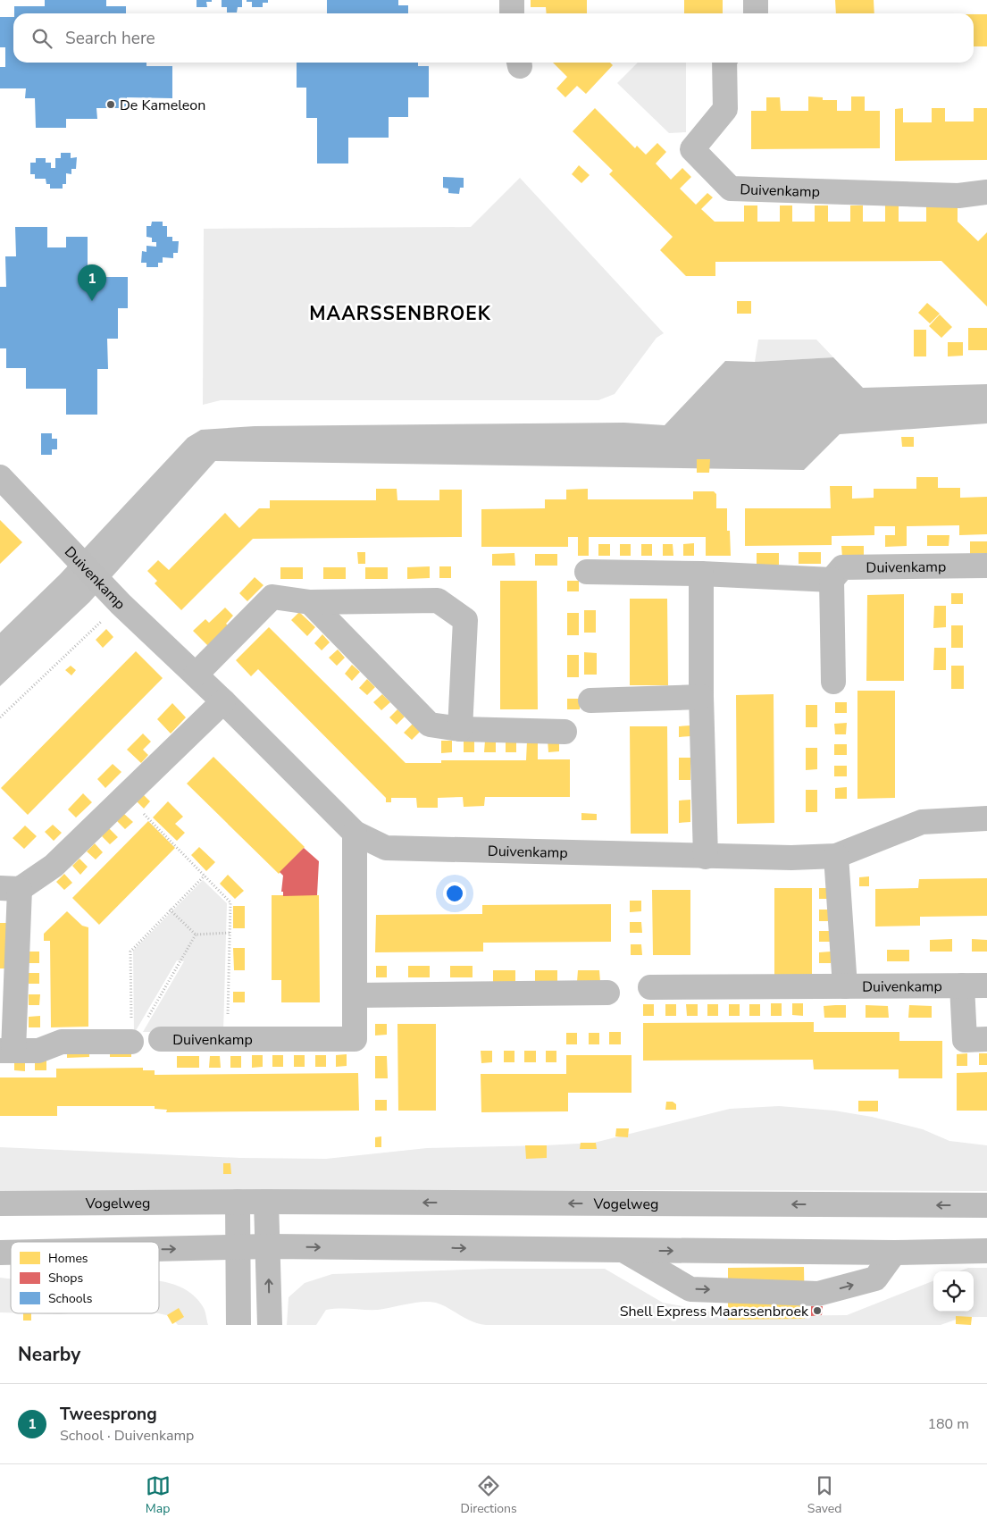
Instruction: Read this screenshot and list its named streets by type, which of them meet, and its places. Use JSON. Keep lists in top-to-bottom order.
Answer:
{
  "streets": {
    "street": ["Duivenkamp", "Vogelweg"]
  },
  "districts": ["MAARSSENBROEK"],
  "places": ["De Kameleon", "Shell Express Maarssenbroek"],
  "legend": ["Homes", "Shops", "Schools"],
  "page": {
    "search": "Search here",
    "pins": "1",
    "heading": "Nearby",
    "list": [
      {
        "mark": "1",
        "name": "Tweesprong",
        "note": "School · Duivenkamp",
        "value": "180 m"
      }
    ],
    "nav": ["Map", "Directions", "Saved"]
  }
}
